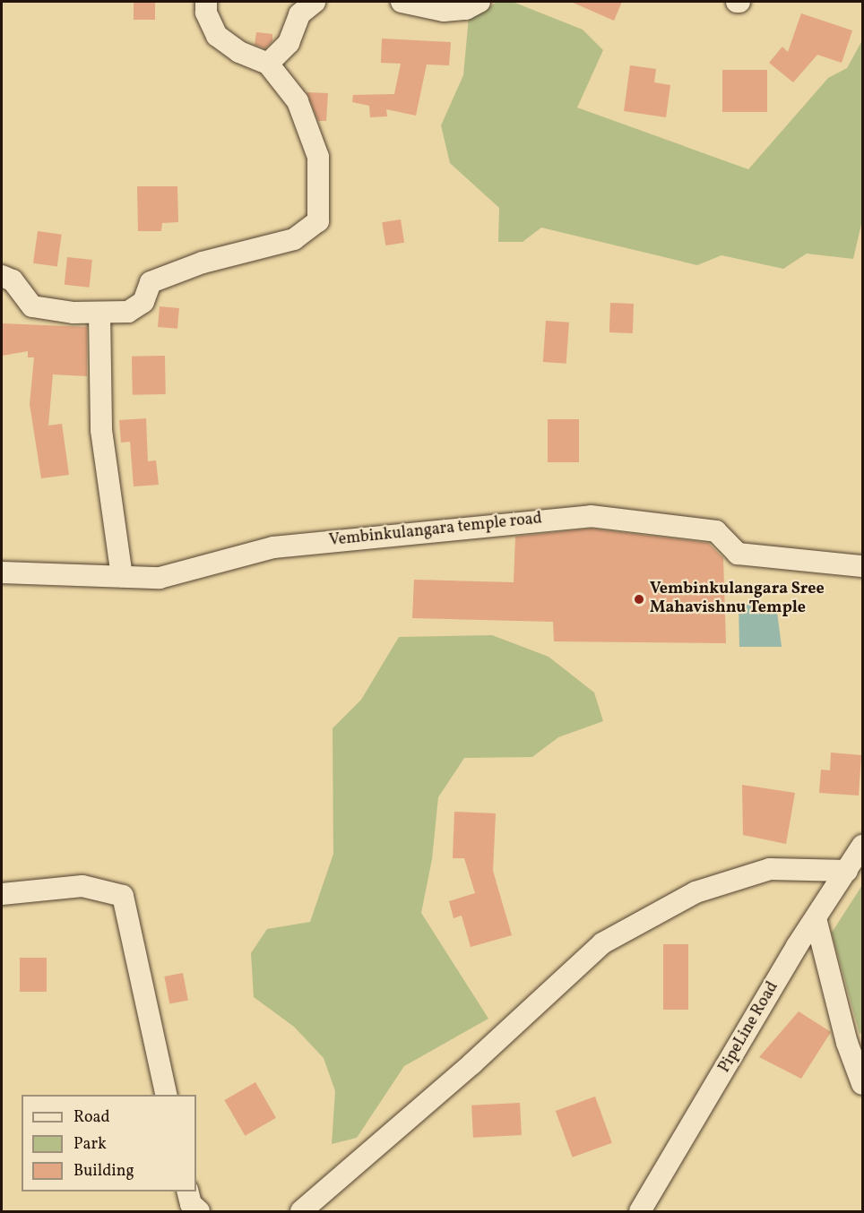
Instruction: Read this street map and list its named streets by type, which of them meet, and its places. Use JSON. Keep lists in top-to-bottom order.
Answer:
{
  "streets": {
    "street": ["Vembinkulangara temple road", "PipeLine Road"]
  },
  "places": ["Vembinkulangara Sree Mahavishnu Temple"],
  "legend": ["Road", "Park", "Building"]
}
